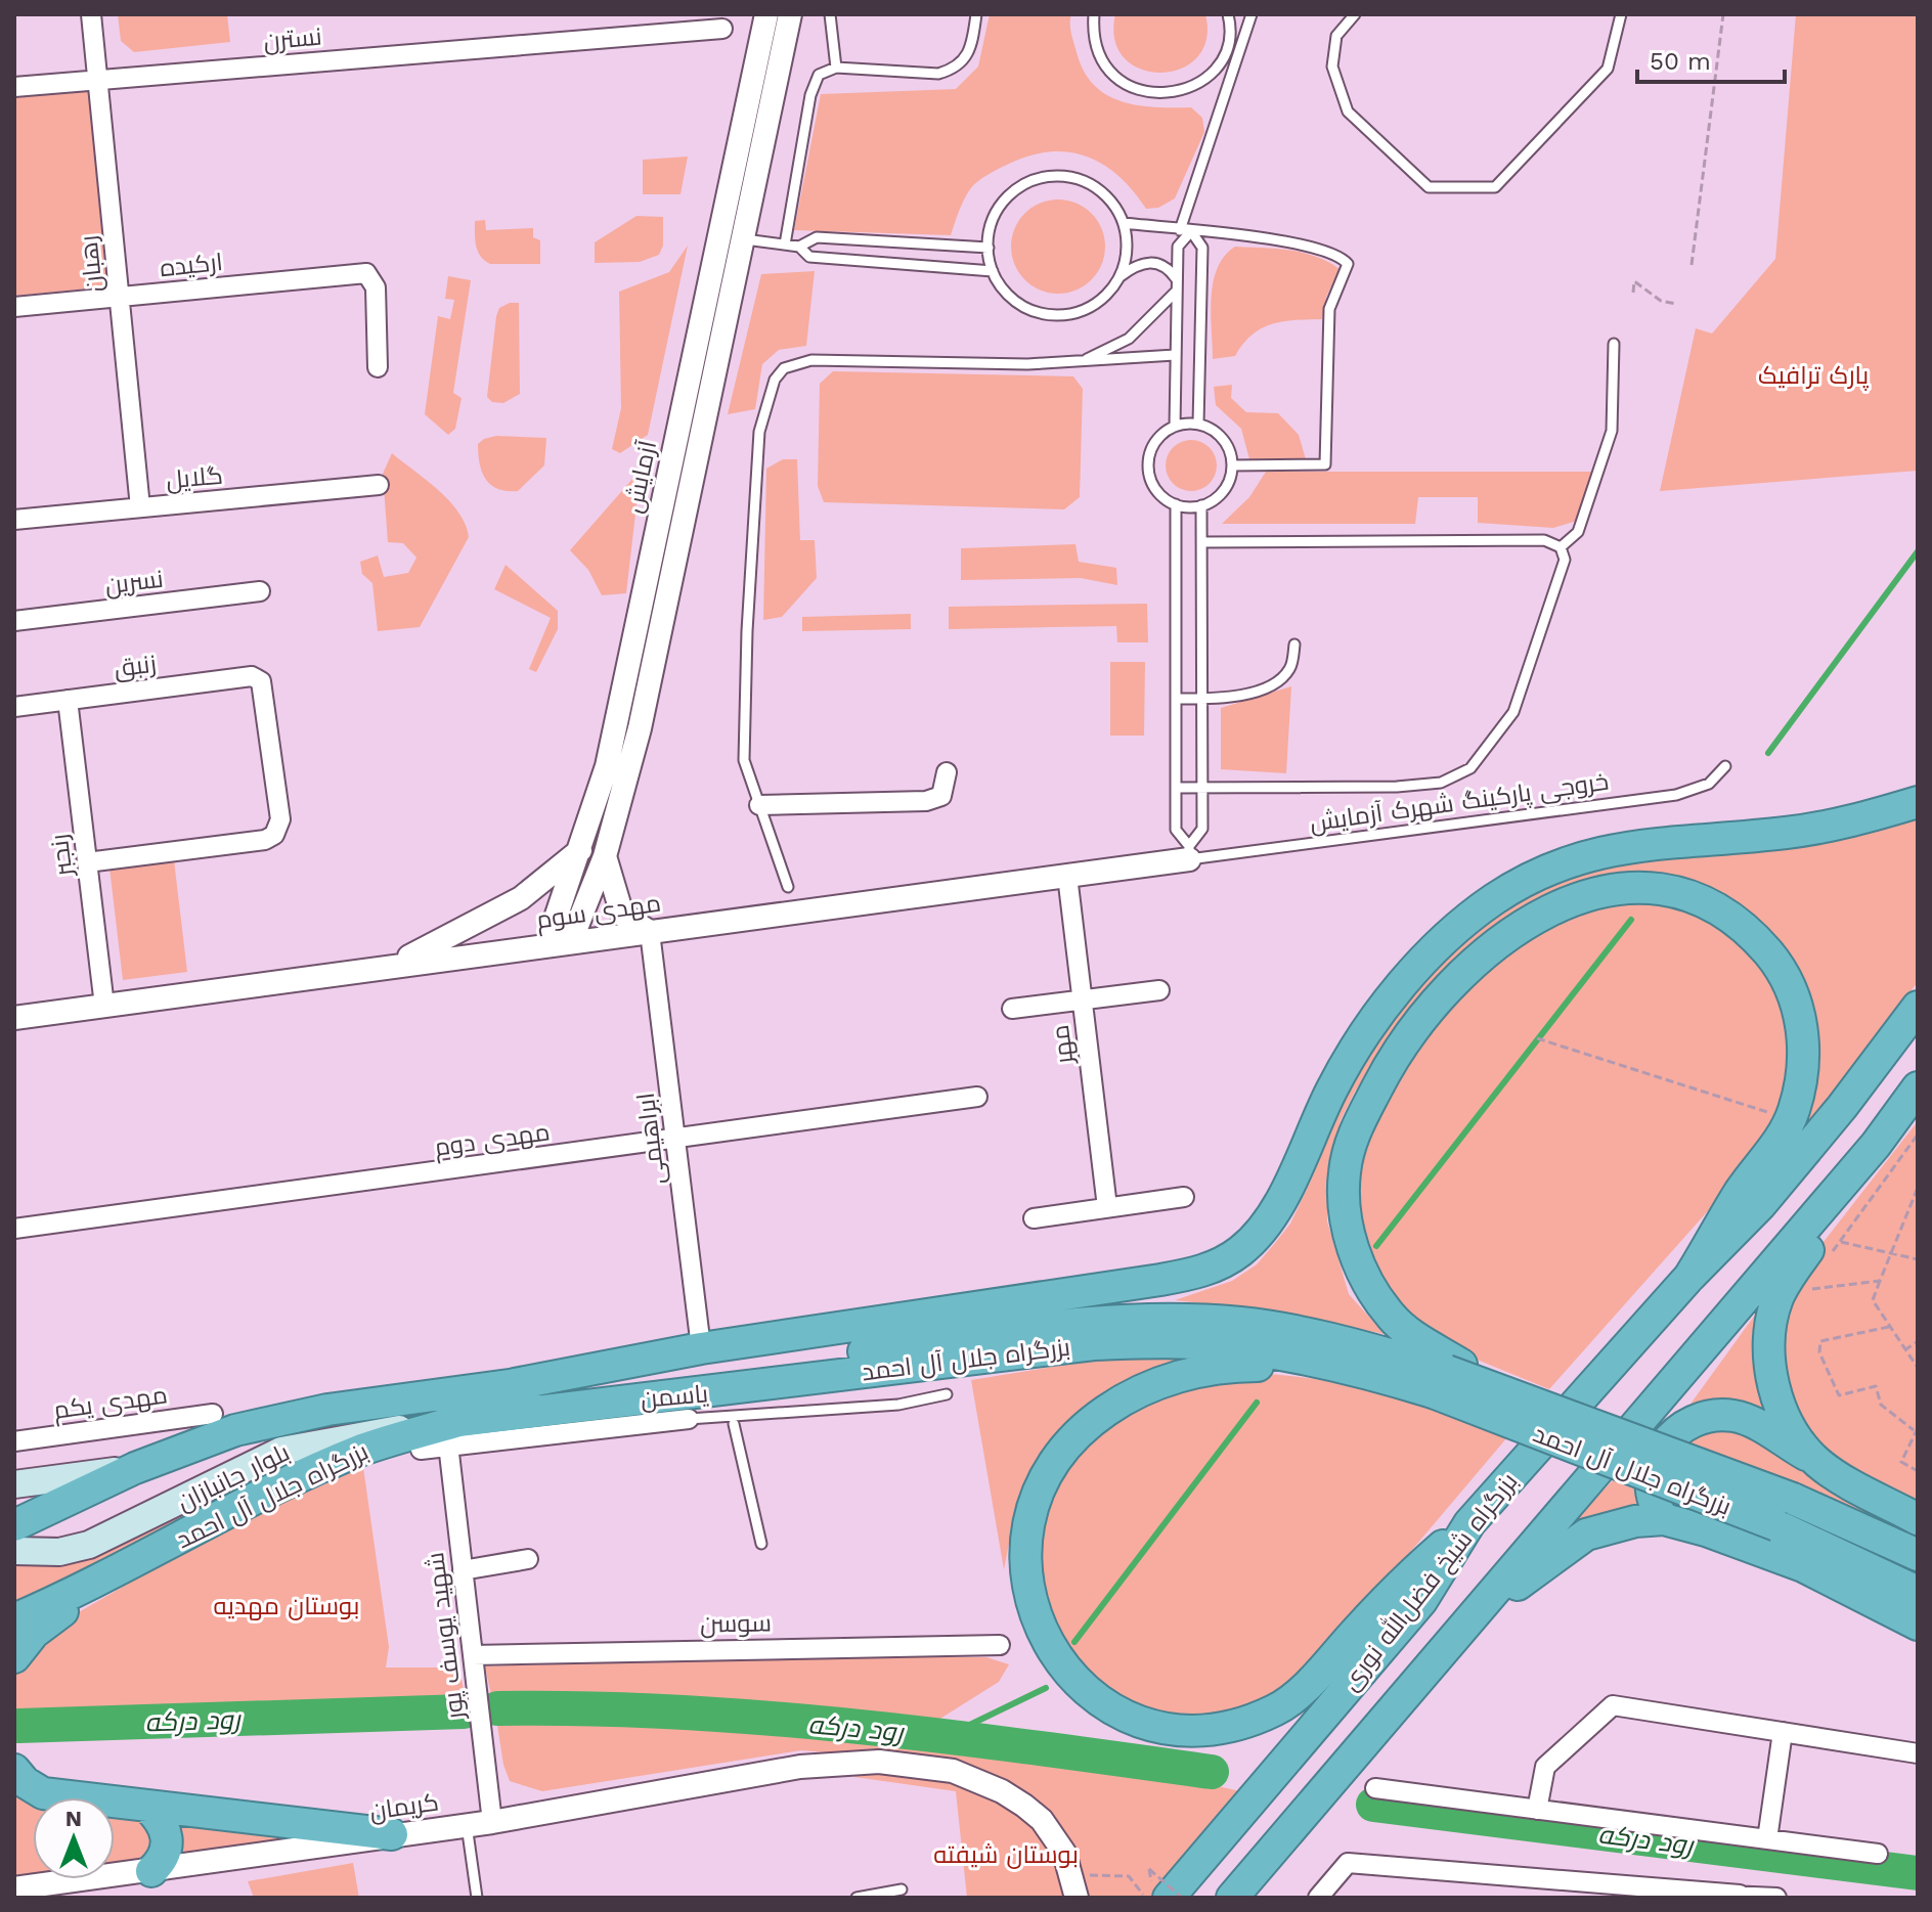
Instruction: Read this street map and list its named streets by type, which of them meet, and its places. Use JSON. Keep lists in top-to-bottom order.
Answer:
{
  "streets": {
    "highway": ["بزرگراه جلال آل احمد", "بزرگراه شیخ فضل‌الله نوری"],
    "main road": ["بلوار جانبازان"],
    "street": [
      "نسترن",
      "رهبان",
      "ارکیده",
      "آزمایش",
      "گلایل",
      "نسرین",
      "زنبق",
      "رنجبر",
      "مهدی سوم",
      "مهر",
      "ابراهیمی",
      "مهدی دوم",
      "یاسمن",
      "مهدی یکم",
      "سوسن",
      "شهید یوسف پور",
      "کریمان"
    ],
    "lane": ["خروجی پارکینگ شهرک آزمایش"]
  },
  "crossings": [
    ["نسترن", "رهبان"],
    ["رهبان", "ارکیده"],
    ["رهبان", "گلایل"],
    ["آزمایش", "مهدی سوم"],
    ["زنبق", "رنجبر"],
    ["خروجی پارکینگ شهرک آزمایش", "مهدی سوم"],
    ["رنجبر", "مهدی سوم"],
    ["مهدی سوم", "مهر"],
    ["مهدی سوم", "ابراهیمی"],
    ["ابراهیمی", "مهدی دوم"],
    ["بزرگراه جلال آل احمد", "یاسمن"],
    ["بزرگراه جلال آل احمد", "بلوار جانبازان"],
    ["بزرگراه جلال آل احمد", "شهید یوسف پور"],
    ["یاسمن", "بلوار جانبازان"],
    ["یاسمن", "شهید یوسف پور"],
    ["بلوار جانبازان", "شهید یوسف پور"],
    ["سوسن", "شهید یوسف پور"],
    ["شهید یوسف پور", "کریمان"]
  ],
  "water": ["رود درکه"],
  "parks": ["پارک ترافیک", "بوستان مهدیه", "بوستان شیفته"],
  "scale_bar": "50 m",
  "north": "top"
}
